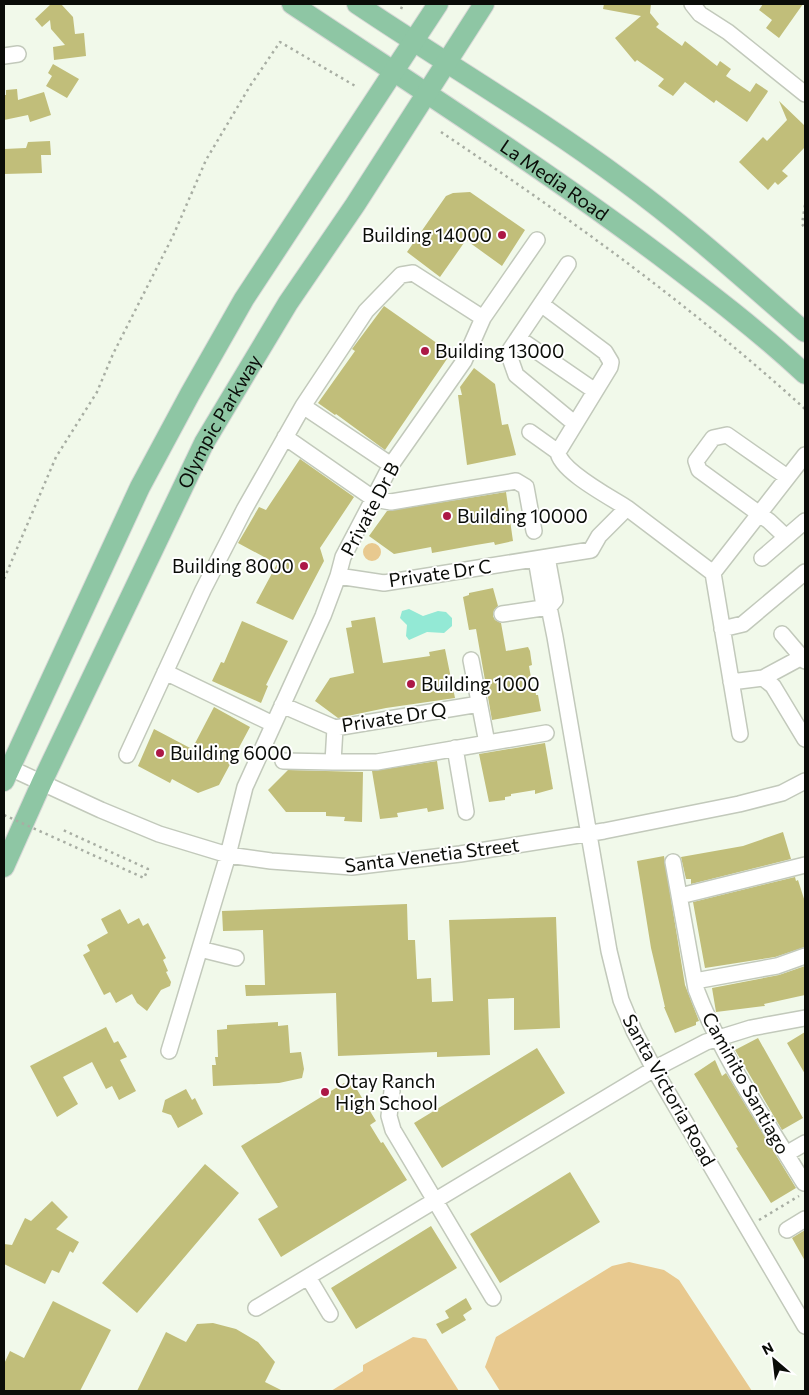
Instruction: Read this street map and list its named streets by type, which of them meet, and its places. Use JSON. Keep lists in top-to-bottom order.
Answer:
{
  "streets": {
    "main road": ["La Media Road", "Olympic Parkway"],
    "street": [
      "Private Dr B",
      "Private Dr C",
      "Private Dr Q",
      "Santa Venetia Street",
      "Caminito Santiago",
      "Santa Victoria Road"
    ]
  },
  "crossings": [
    ["La Media Road", "Olympic Parkway"],
    ["Olympic Parkway", "Santa Venetia Street"],
    ["Private Dr B", "Private Dr C"],
    ["Private Dr B", "Private Dr Q"],
    ["Private Dr B", "Santa Venetia Street"],
    ["Private Dr C", "Santa Victoria Road"],
    ["Santa Venetia Street", "Santa Victoria Road"]
  ],
  "places": [
    "Building 14000",
    "Building 13000",
    "Building 10000",
    "Building 8000",
    "Building 1000",
    "Building 6000",
    "Otay Ranch High School"
  ],
  "north": "top left"
}
